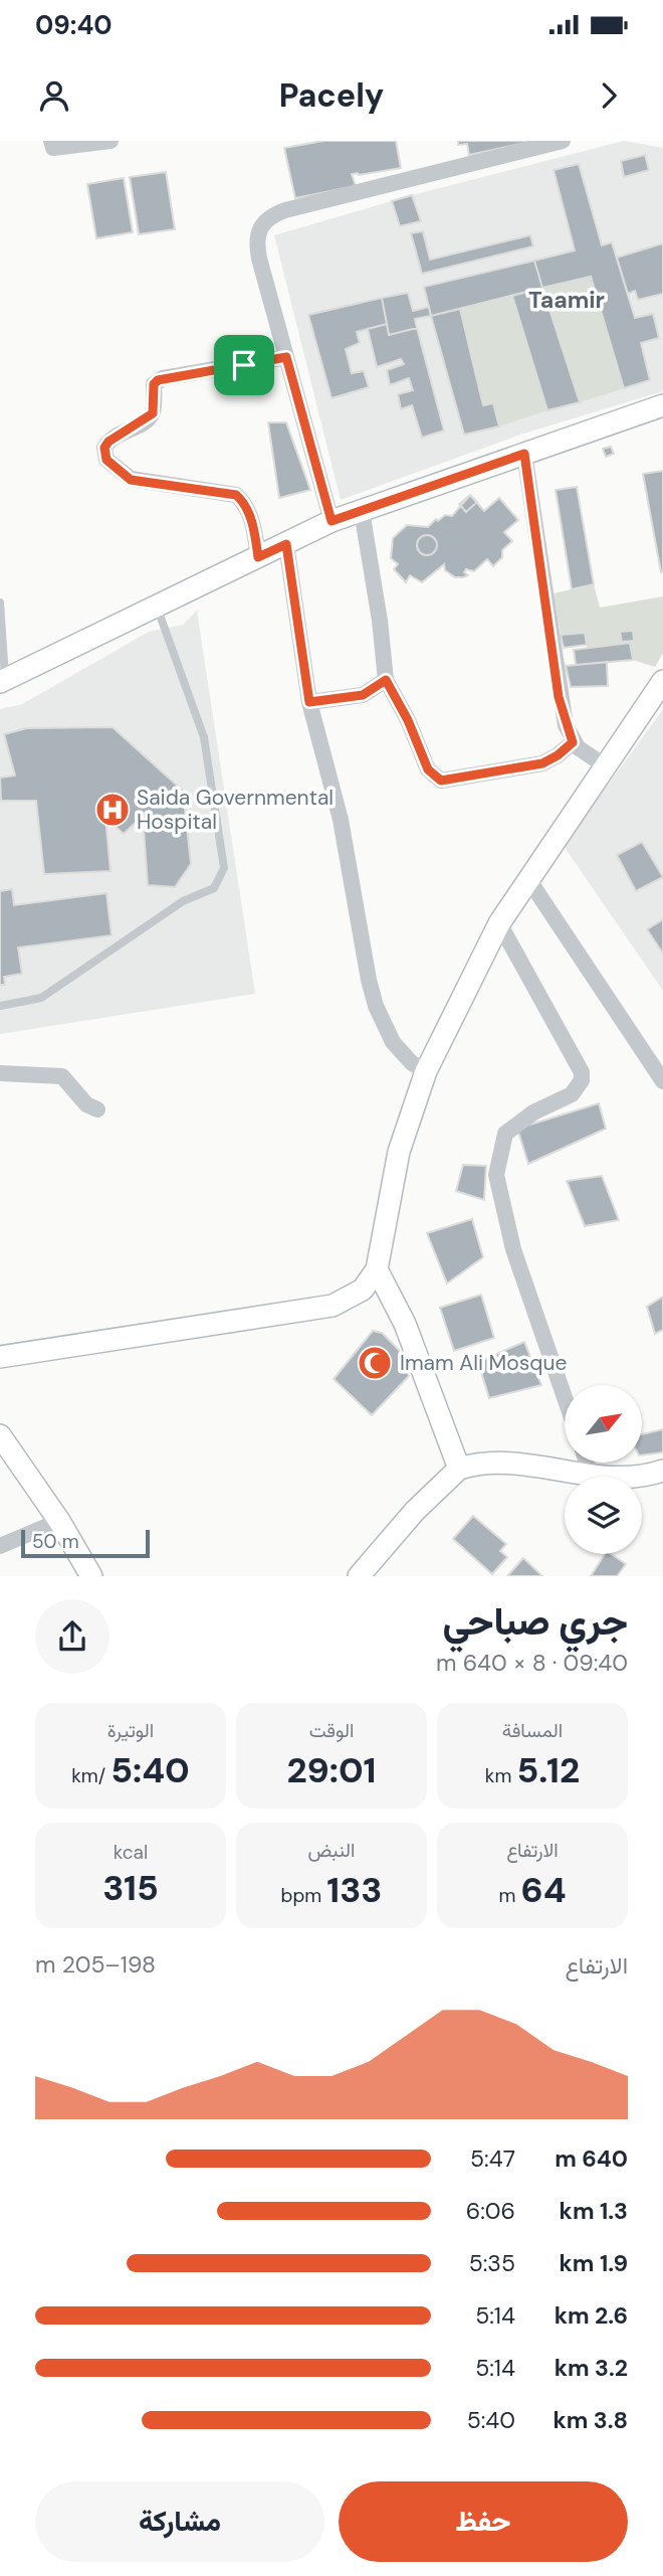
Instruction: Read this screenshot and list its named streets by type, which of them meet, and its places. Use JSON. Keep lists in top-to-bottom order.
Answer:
{
  "districts": ["Taamir"],
  "places": {
    "hospital": ["Saida Governmental Hospital"],
    "mosque": ["Imam Ali Mosque"]
  },
  "scale_bar": "50 m",
  "north": "top right",
  "page": {
    "status": "09:40",
    "header": "Pacely",
    "scale": "50 m",
    "heading": ["جري صباحي", "09:40 · 8 × 640 m"],
    "stats": [
      ["المسافة", "5.12 km"],
      ["الوقت", "29:01"],
      ["الوتيرة", "5:40 /km"],
      ["الارتفاع", "64 m"],
      ["النبض", "133 bpm"],
      ["kcal", "315"]
    ],
    "chart": ["الارتفاع", "198–205 m"],
    "list": [
      {
        "name": "640 m",
        "note": "5:47"
      },
      {
        "name": "1.3 km",
        "note": "6:06"
      },
      {
        "name": "1.9 km",
        "note": "5:35"
      },
      {
        "name": "2.6 km",
        "note": "5:14"
      },
      {
        "name": "3.2 km",
        "note": "5:14"
      },
      {
        "name": "3.8 km",
        "note": "5:40"
      }
    ],
    "buttons": ["حفظ", "مشاركة"]
  }
}
